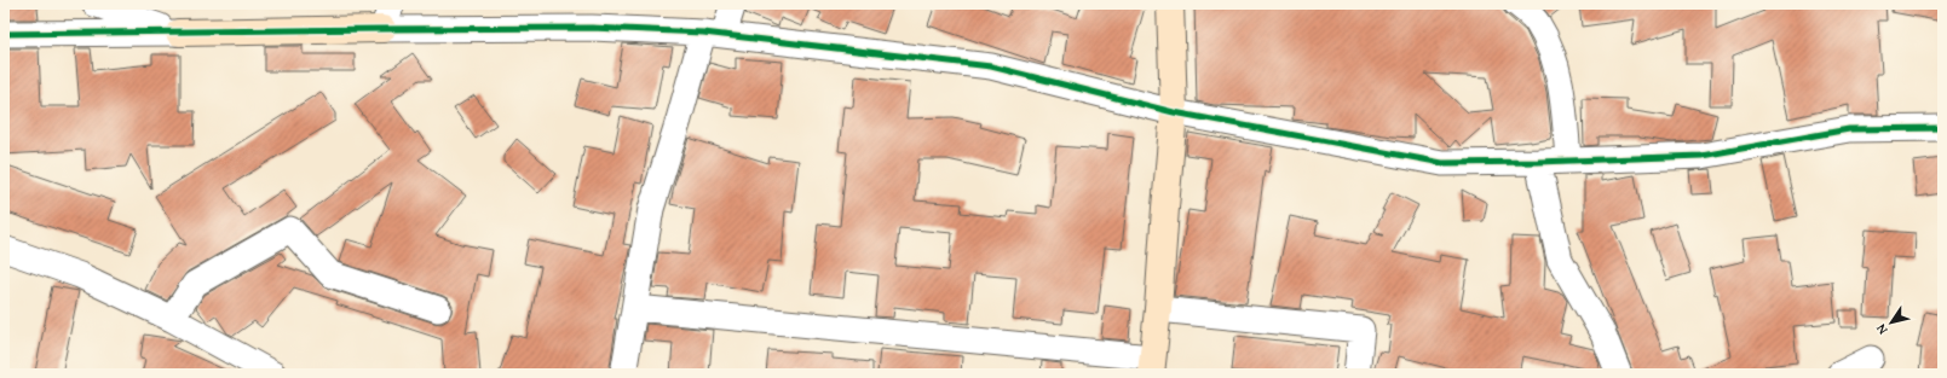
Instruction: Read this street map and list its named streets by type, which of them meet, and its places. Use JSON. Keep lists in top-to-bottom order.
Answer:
{
  "north": "bottom left"
}
